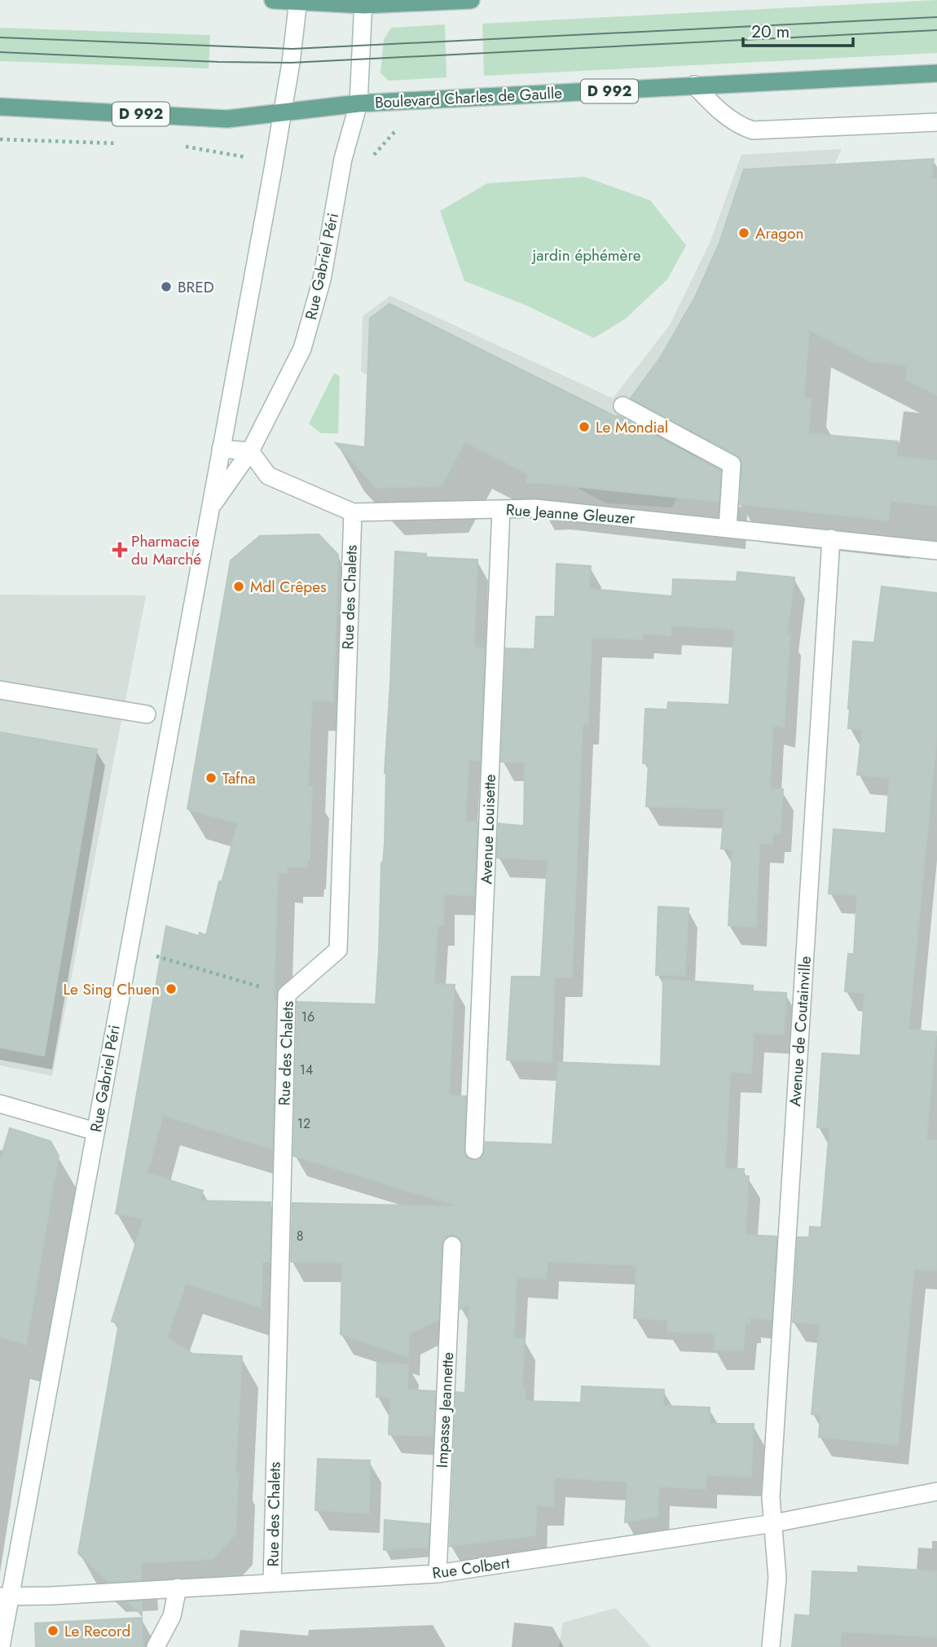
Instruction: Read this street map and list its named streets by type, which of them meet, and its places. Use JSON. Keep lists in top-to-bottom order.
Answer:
{
  "streets": {
    "main road": ["D 992", "Boulevard Charles de Gaulle"],
    "street": [
      "Rue Gabriel Péri",
      "Rue Jeanne Gleuzer",
      "Rue des Chalets",
      "Avenue Louisette",
      "Avenue de Coutainville",
      "Impasse Jeannette",
      "Rue Colbert"
    ]
  },
  "crossings": [
    ["Boulevard Charles de Gaulle", "Rue Gabriel Péri"],
    ["Rue Gabriel Péri", "Rue Jeanne Gleuzer"],
    ["Rue Gabriel Péri", "Rue Colbert"],
    ["Rue Jeanne Gleuzer", "Rue des Chalets"],
    ["Rue Jeanne Gleuzer", "Avenue Louisette"],
    ["Rue Jeanne Gleuzer", "Avenue de Coutainville"],
    ["Rue des Chalets", "Rue Colbert"],
    ["Avenue de Coutainville", "Rue Colbert"],
    ["Impasse Jeannette", "Rue Colbert"]
  ],
  "parks": ["jardin éphémère"],
  "places": {
    "other": [
      "Aragon",
      "BRED",
      "Le Mondial",
      "Mdl Crêpes",
      "Tafna",
      "Le Sing Chuen",
      "Le Record"
    ],
    "health": ["Pharmacie du Marché"]
  },
  "house_numbers": [
    "16",
    "14",
    "12",
    "8"
  ],
  "scale_bar": "20 m"
}
